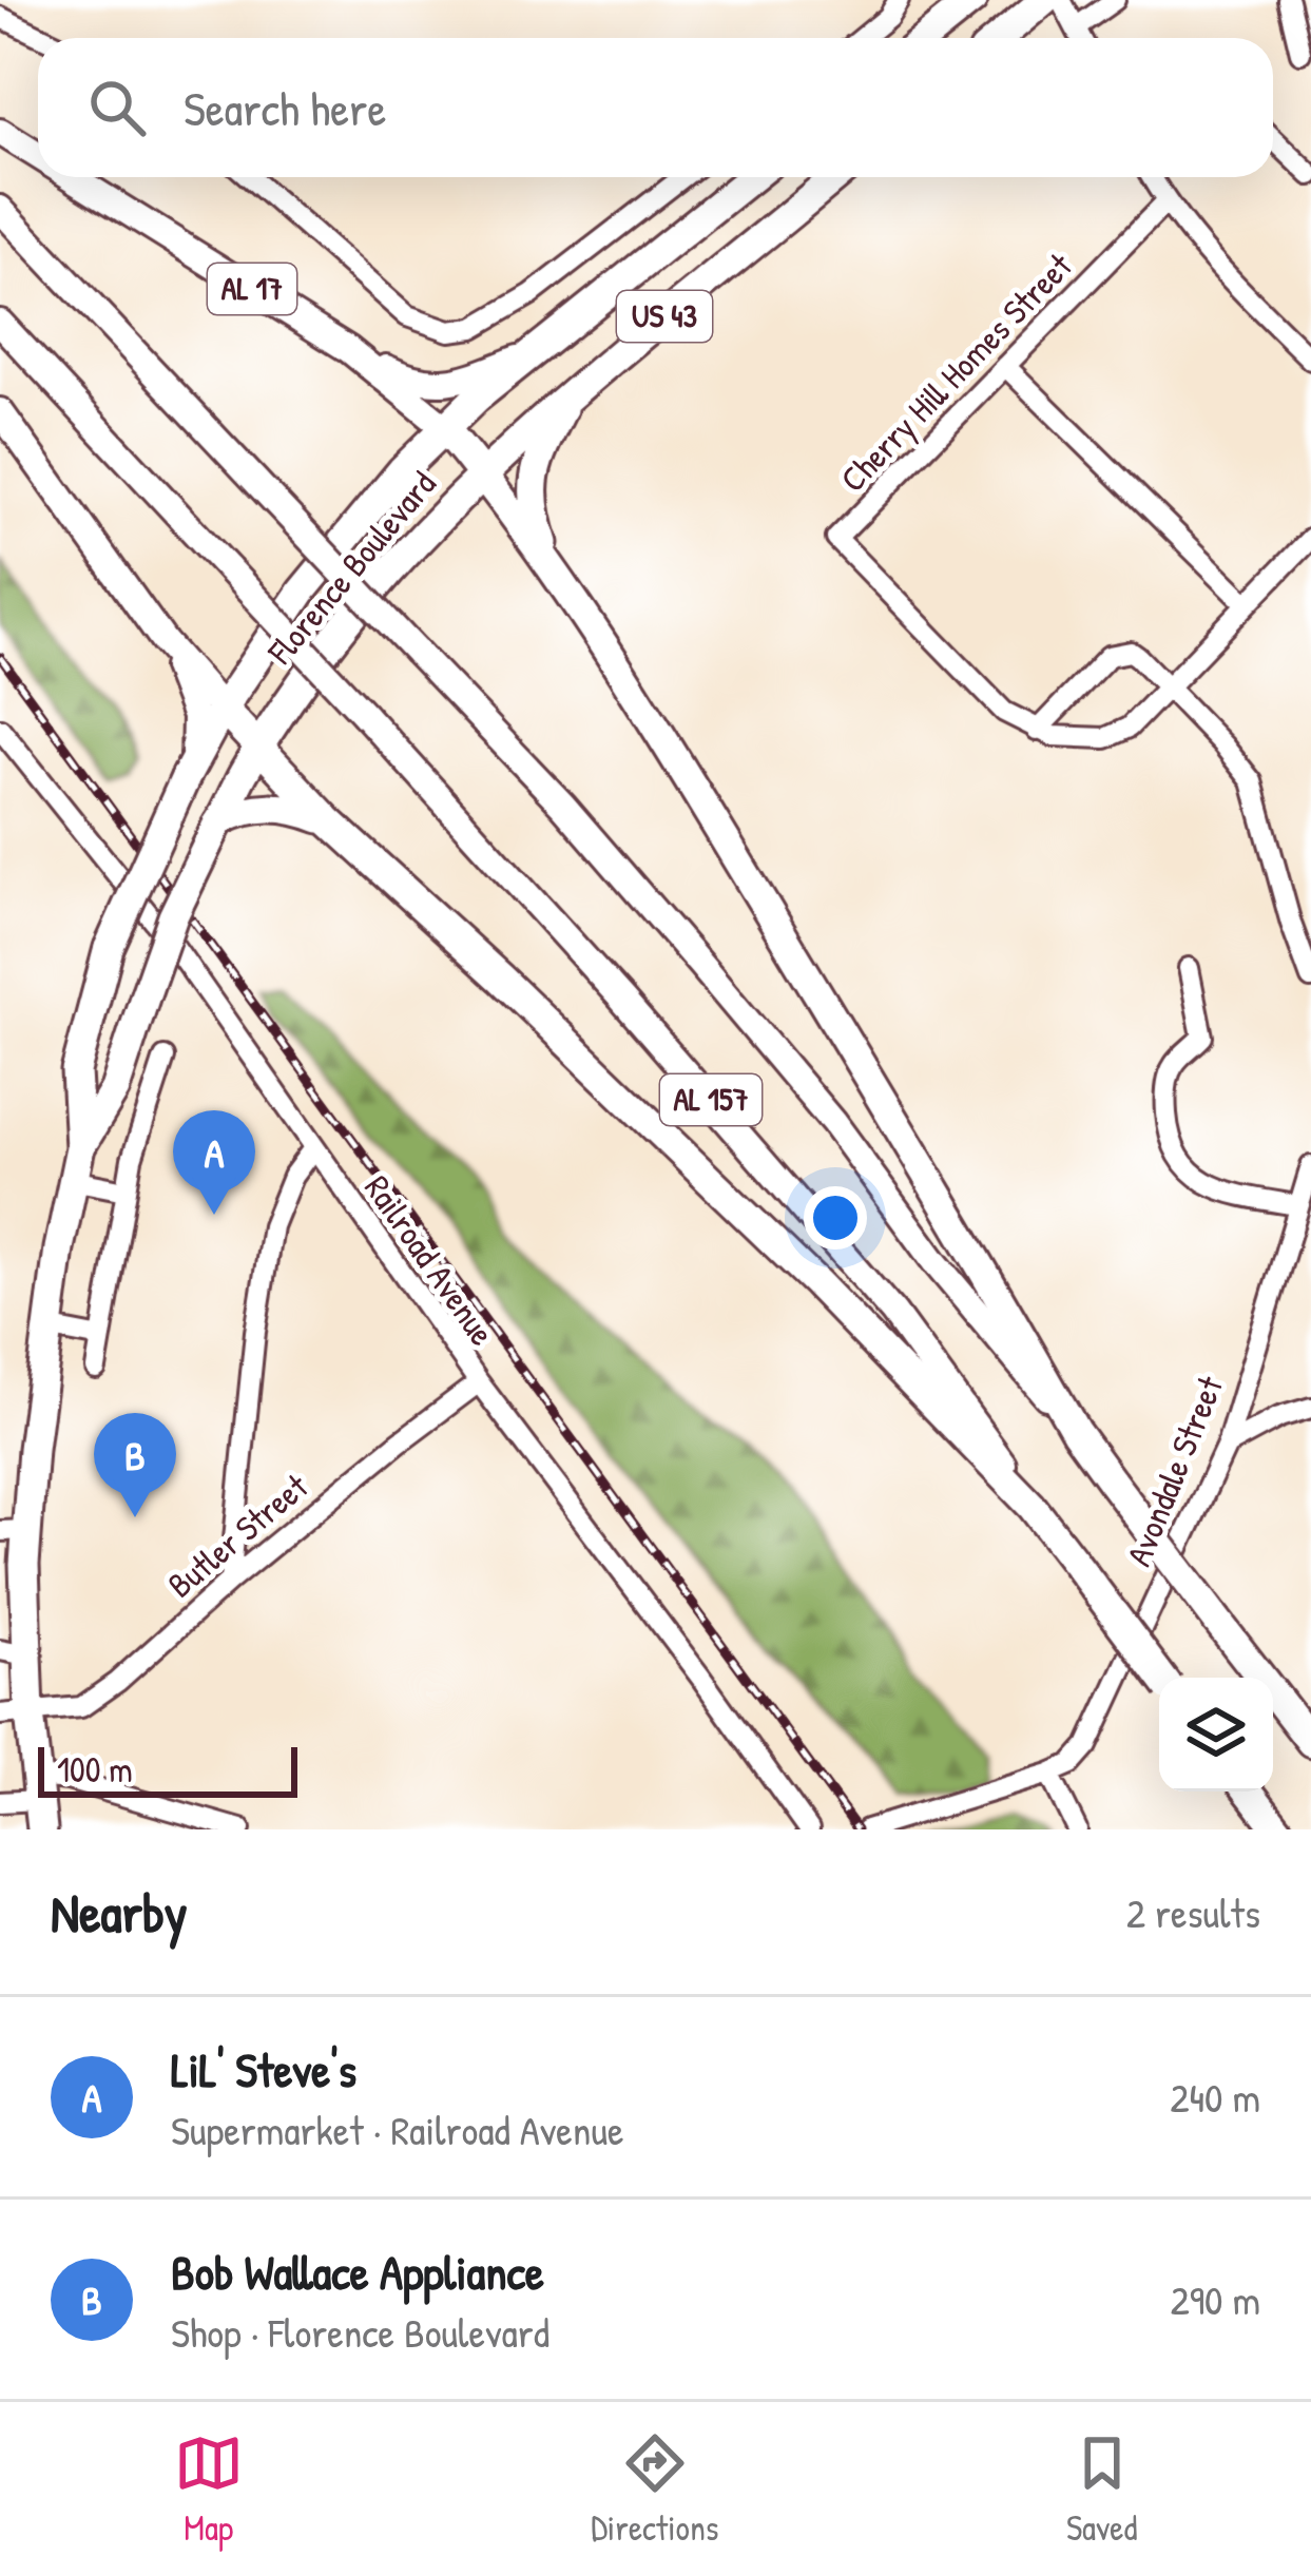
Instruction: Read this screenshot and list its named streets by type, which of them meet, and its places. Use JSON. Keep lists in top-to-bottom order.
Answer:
{
  "streets": {
    "highway": [
      "AL 17",
      "US 43",
      "Florence Boulevard",
      "AL 157"
    ],
    "street": [
      "Cherry Hill Homes Street",
      "Railroad Avenue",
      "Avondale Street",
      "Butler Street"
    ]
  },
  "crossings": [
    ["AL 17", "Florence Boulevard"],
    ["Florence Boulevard", "Butler Street"],
    ["Railroad Avenue", "Butler Street"]
  ],
  "scale_bar": "100 m",
  "page": {
    "search": "Search here",
    "pins": ["A", "B"],
    "scale": "100 m",
    "heading": ["Nearby", "2 results"],
    "list": [
      {
        "mark": "A",
        "name": "LiL' Steve's",
        "note": "Supermarket · Railroad Avenue",
        "value": "240 m"
      },
      {
        "mark": "B",
        "name": "Bob Wallace Appliance",
        "note": "Shop · Florence Boulevard",
        "value": "290 m"
      }
    ],
    "nav": ["Map", "Directions", "Saved"]
  }
}
